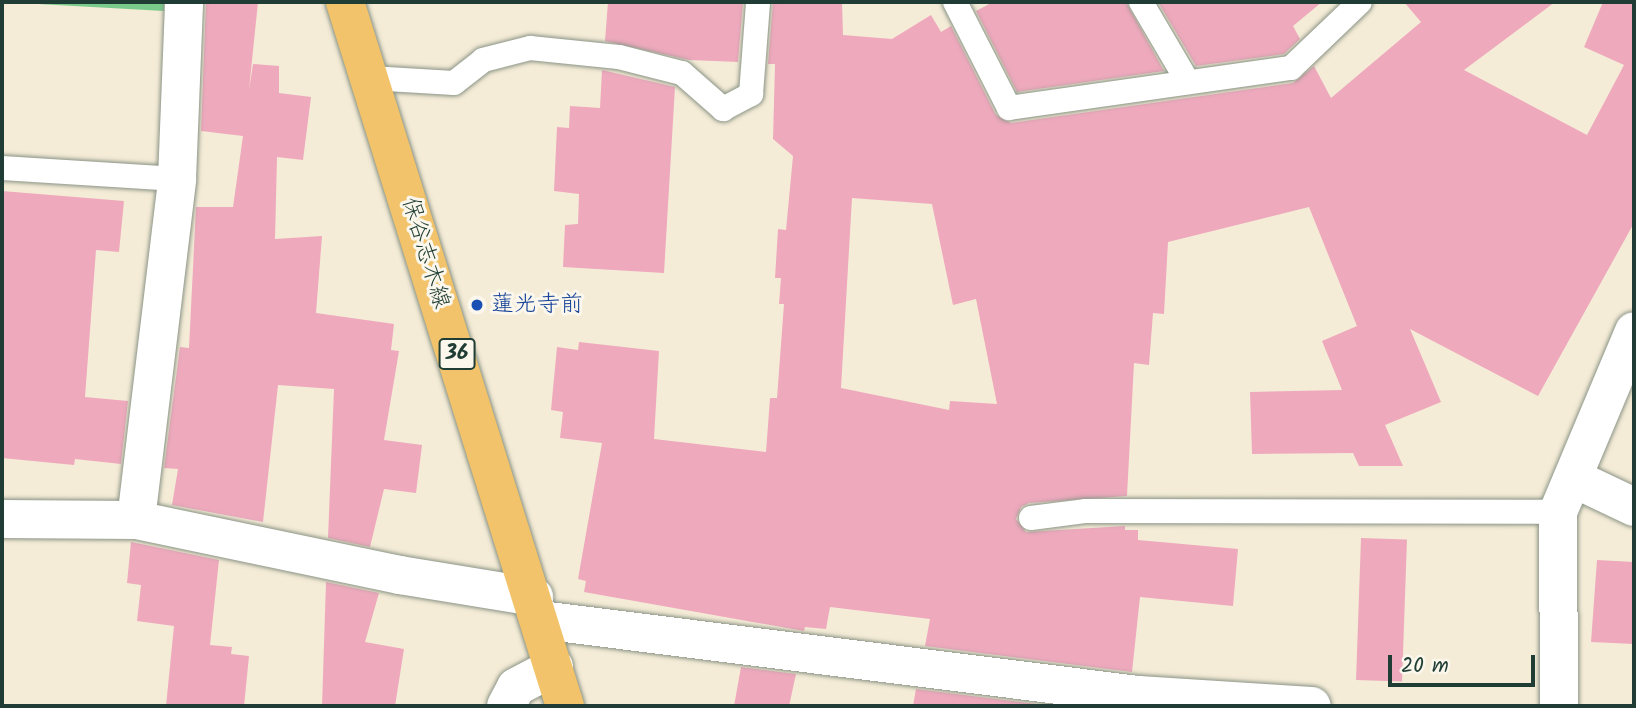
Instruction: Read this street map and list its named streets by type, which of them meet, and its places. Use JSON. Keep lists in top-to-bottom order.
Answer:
{
  "streets": {
    "main road": ["保谷志木線", "36"]
  },
  "places": ["蓮光寺前"],
  "scale_bar": "20 m"
}
